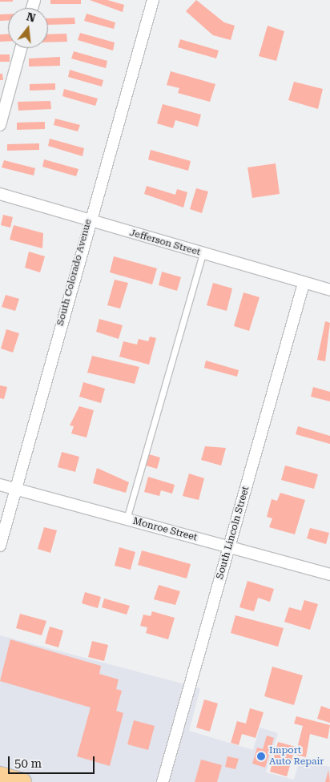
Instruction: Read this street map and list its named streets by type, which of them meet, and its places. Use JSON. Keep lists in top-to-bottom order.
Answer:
{
  "streets": {
    "street": [
      "Jefferson Street",
      "South Colorado Avenue",
      "Monroe Street",
      "South Lincoln Street"
    ]
  },
  "crossings": [
    ["Jefferson Street", "South Colorado Avenue"],
    ["Jefferson Street", "South Lincoln Street"],
    ["South Colorado Avenue", "Monroe Street"],
    ["Monroe Street", "South Lincoln Street"]
  ],
  "places": ["Import Auto Repair"],
  "scale_bar": "50 m",
  "north": "top"
}
